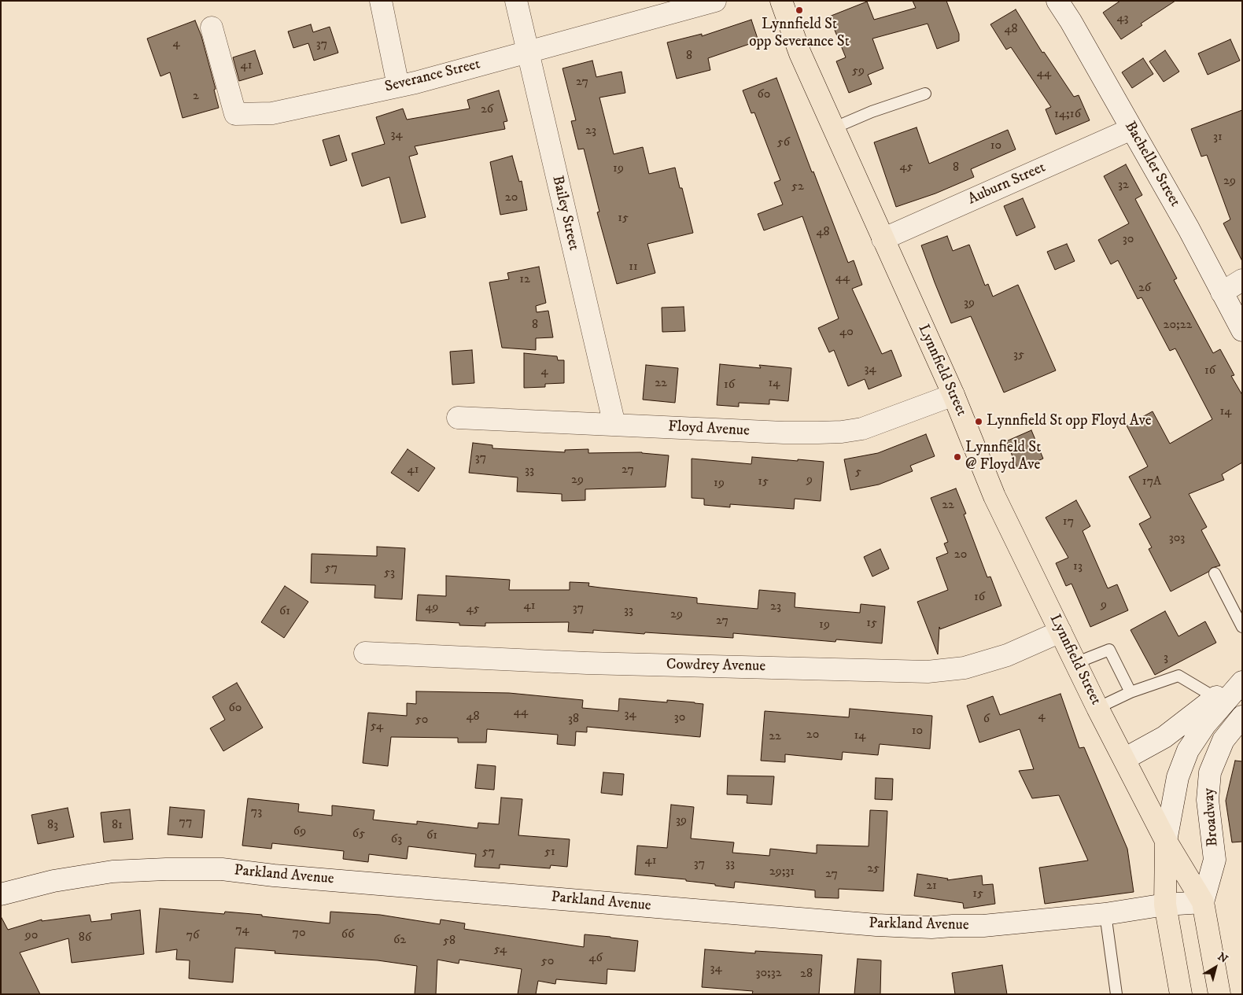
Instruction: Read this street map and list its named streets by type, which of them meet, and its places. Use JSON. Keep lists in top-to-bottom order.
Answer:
{
  "streets": {
    "main road": ["Lynnfield Street", "Broadway"],
    "street": [
      "Severance Street",
      "Bacheller Street",
      "Auburn Street",
      "Bailey Street",
      "Floyd Avenue",
      "Cowdrey Avenue",
      "Parkland Avenue"
    ]
  },
  "crossings": [
    ["Severance Street", "Bailey Street"],
    ["Bacheller Street", "Auburn Street"],
    ["Auburn Street", "Lynnfield Street"],
    ["Bailey Street", "Floyd Avenue"],
    ["Lynnfield Street", "Floyd Avenue"],
    ["Lynnfield Street", "Cowdrey Avenue"],
    ["Lynnfield Street", "Broadway"],
    ["Broadway", "Parkland Avenue"]
  ],
  "places": ["Lynnfield St opp Severance St", "Lynnfield St opp Floyd Ave", "Lynnfield St @ Floyd Ave"],
  "house_numbers": [
    "43",
    "48",
    "4",
    "37",
    "8",
    "41",
    "59",
    "44",
    "27",
    "60",
    "2",
    "26",
    "14;16",
    "23",
    "34",
    "31",
    "56",
    "10",
    "45",
    "8",
    "19",
    "29",
    "32",
    "52",
    "20",
    "15",
    "48",
    "30",
    "11",
    "44",
    "12",
    "26",
    "39",
    "8",
    "20;22",
    "40",
    "35",
    "34",
    "16",
    "4",
    "22",
    "14",
    "16",
    "14",
    "37",
    "41",
    "27",
    "33",
    "5",
    "29",
    "9",
    "15",
    "17A",
    "19",
    "22",
    "17",
    "303",
    "20",
    "13",
    "57",
    "53",
    "16",
    "9",
    "41",
    "23",
    "49",
    "37",
    "45",
    "33",
    "61",
    "29",
    "27",
    "15",
    "19",
    "3",
    "60",
    "44",
    "34",
    "4",
    "48",
    "30",
    "38",
    "6",
    "50",
    "54",
    "10",
    "20",
    "14",
    "22",
    "73",
    "39",
    "77",
    "83",
    "81",
    "69",
    "65",
    "61",
    "63",
    "57",
    "51",
    "41",
    "37",
    "33",
    "25",
    "29;31",
    "27",
    "21",
    "15",
    "74",
    "70",
    "66",
    "90",
    "76",
    "86",
    "62",
    "58",
    "54",
    "46",
    "50",
    "34",
    "30;32",
    "28"
  ],
  "north": "top right"
}
